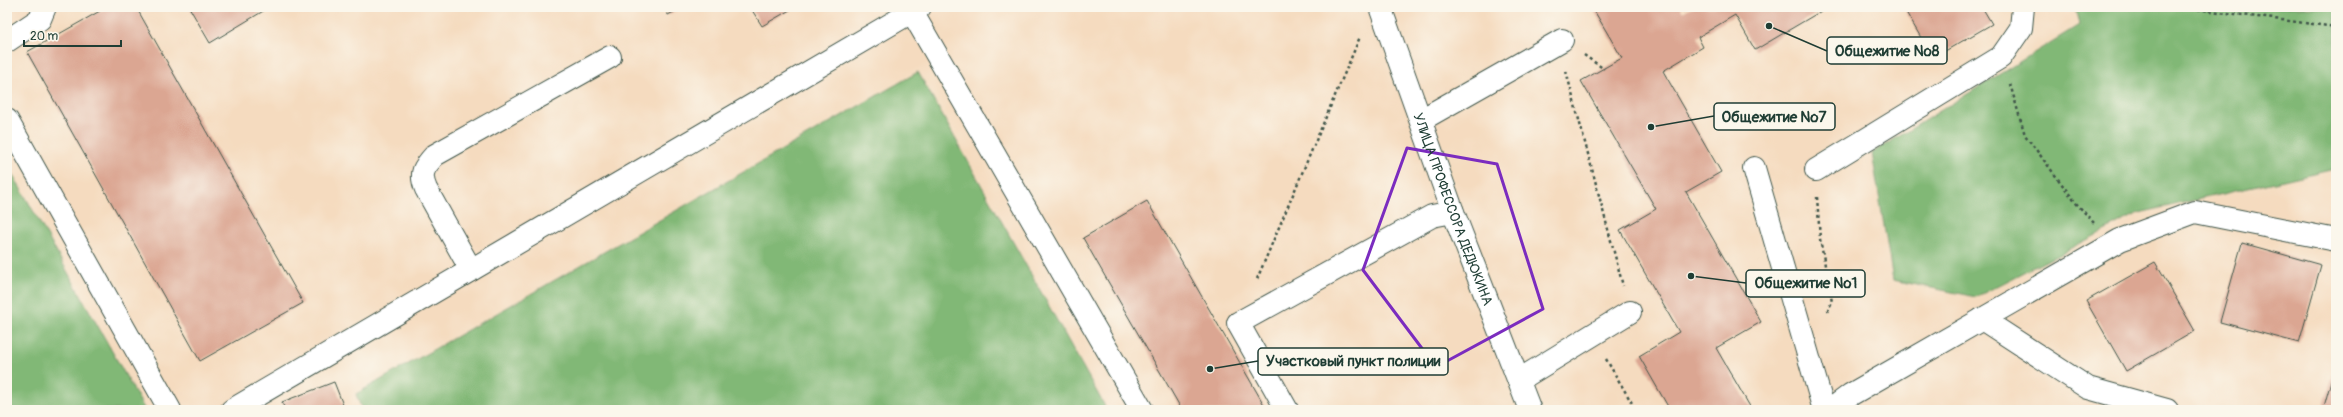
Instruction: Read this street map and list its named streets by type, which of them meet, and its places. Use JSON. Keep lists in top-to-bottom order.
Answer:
{
  "streets": {
    "street": ["УЛИЦА ПРОФЕССОРА ДЕДЮКИНА"]
  },
  "places": [
    "Общежитие №8",
    "Общежитие №7",
    "Общежитие №1",
    "Участковый пункт полиции"
  ],
  "scale_bar": "20 m"
}
